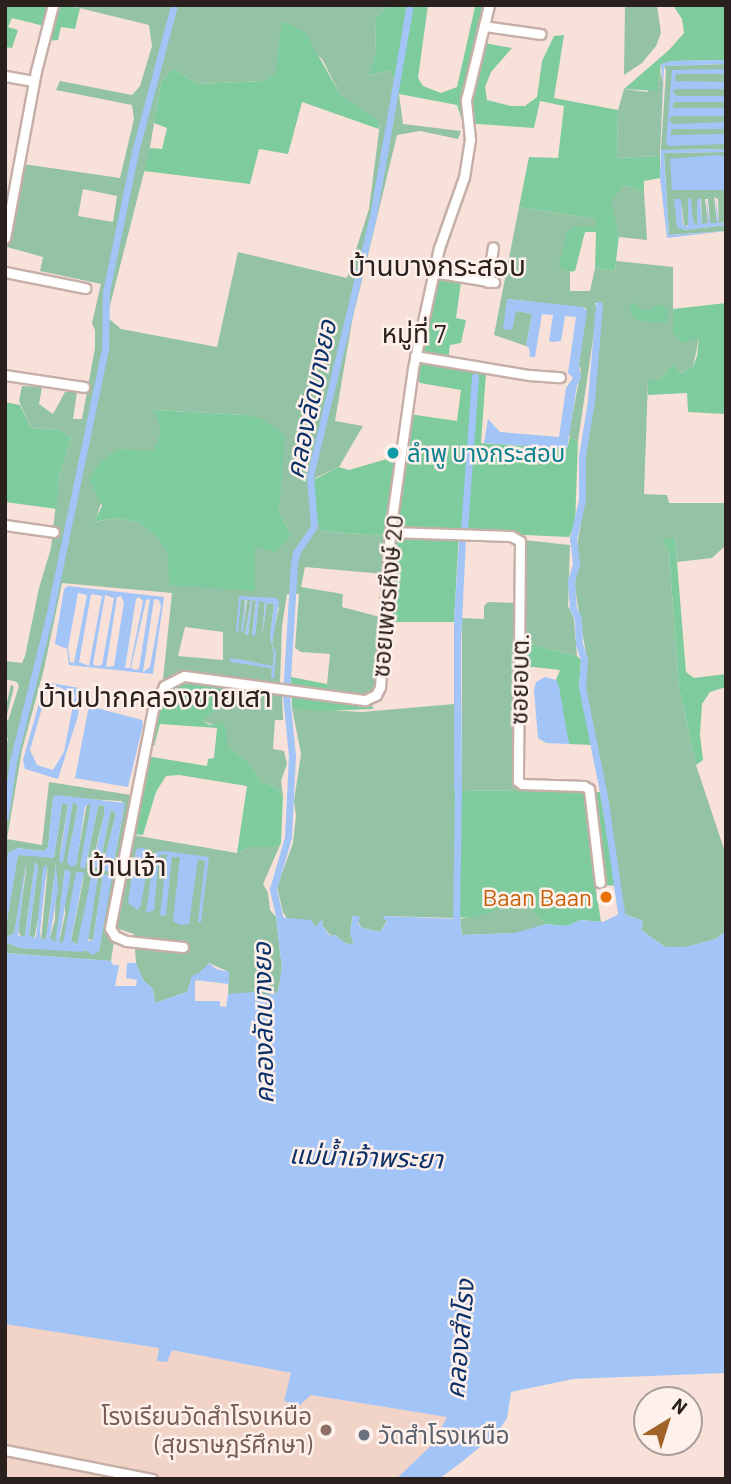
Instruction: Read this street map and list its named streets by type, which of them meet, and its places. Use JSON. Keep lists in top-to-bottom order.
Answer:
{
  "streets": {
    "street": ["ซอยเพชรหึงษ์ 20", "ซอยอบต."]
  },
  "crossings": [
    ["ซอยเพชรหึงษ์ 20", "ซอยอบต."]
  ],
  "districts": [
    "บ้านบางกระสอบ",
    "หมู่ที่ 7",
    "บ้านปากคลองขายเสา",
    "บ้านเจ้า"
  ],
  "water": ["คลองลัดบางยอ", "แม่น้ำเจ้าพระยา", "คลองสำโรง"],
  "places": [
    "ลำพู บางกระสอบ",
    "Baan Baan",
    "โรงเรียนวัดสำโรงเหนือ (สุขราษฎร์ศึกษา)",
    "วัดสำโรงเหนือ"
  ],
  "north": "top right"
}
